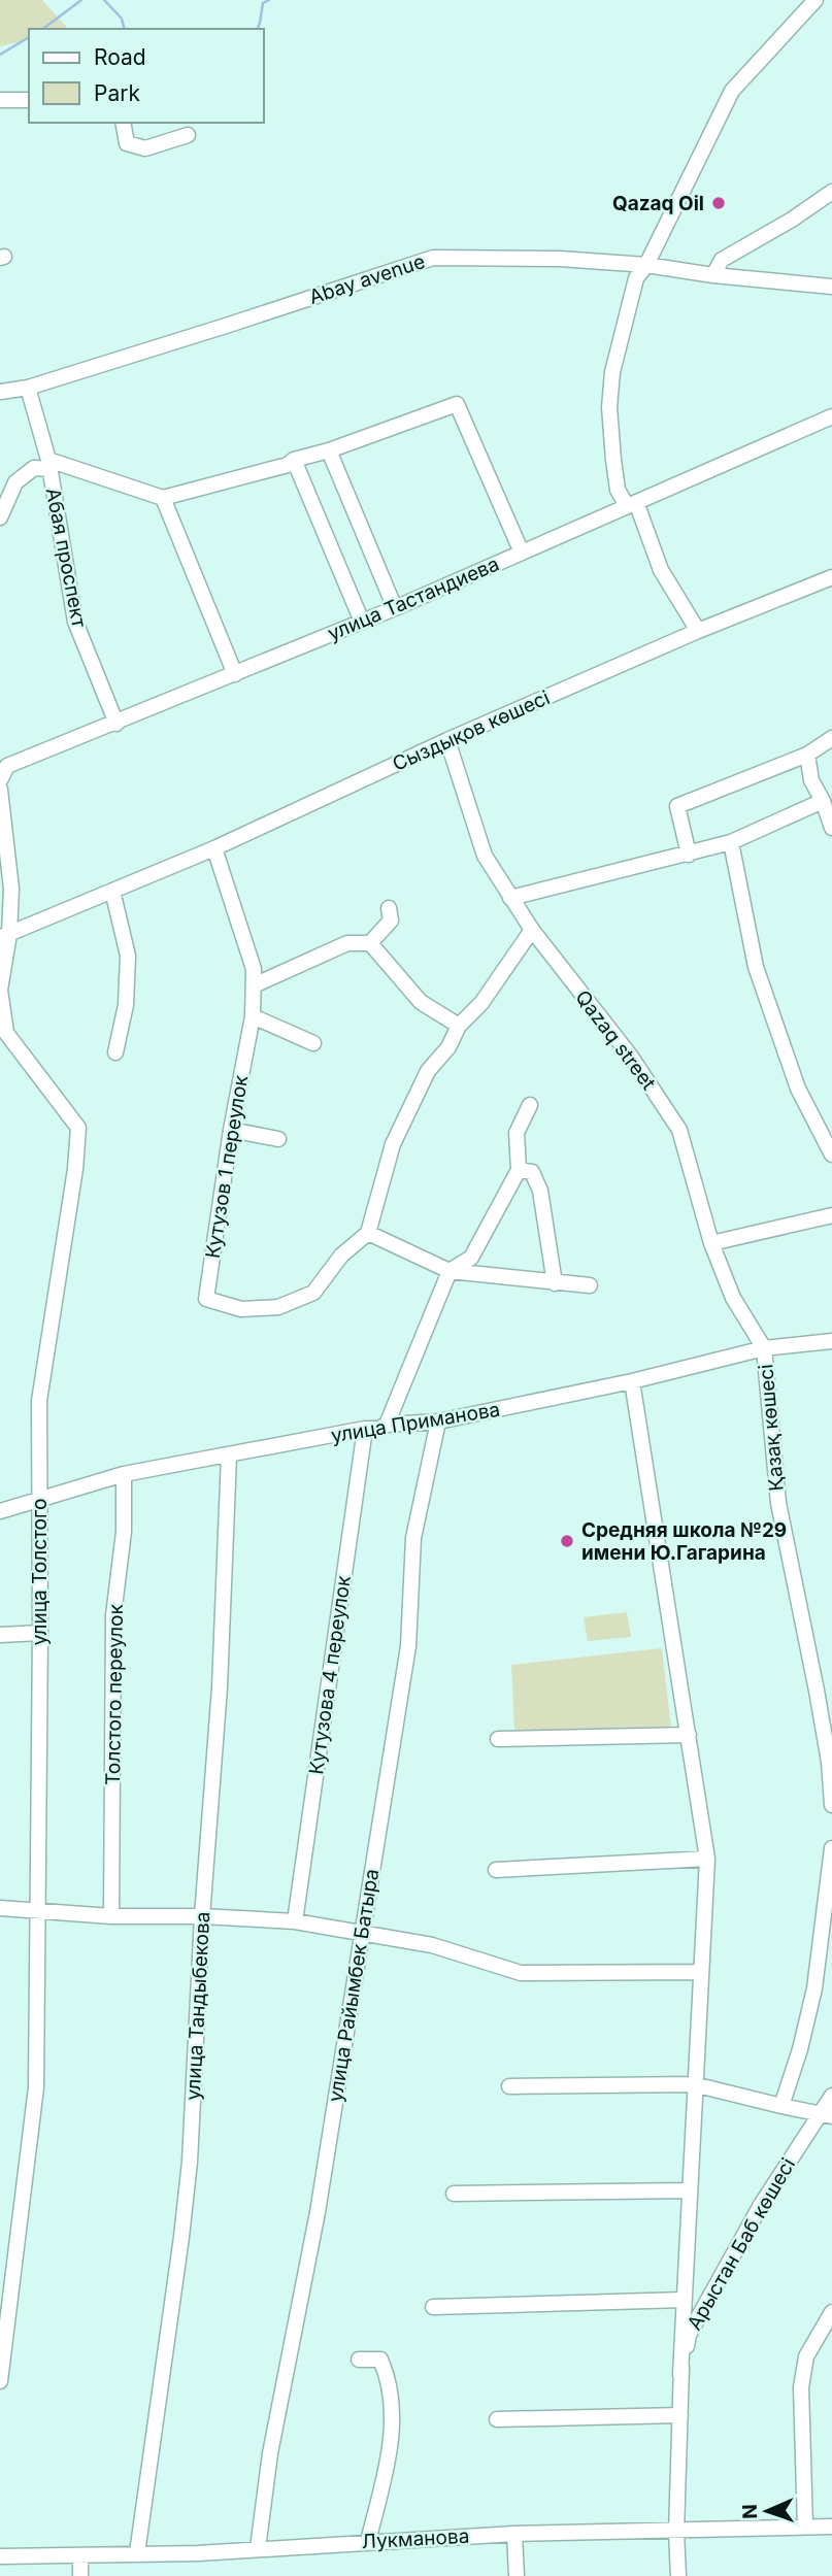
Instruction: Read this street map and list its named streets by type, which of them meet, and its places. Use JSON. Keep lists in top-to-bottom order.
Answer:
{
  "streets": {
    "street": [
      "Abay avenue",
      "Абая проспект",
      "улица Тастандиева",
      "Сыздықов көшесі",
      "Qazaq street",
      "Кутузов 1 переулок",
      "улица Приманова",
      "Қазақ көшесі",
      "улица Толстого",
      "Кутузова 4 переулок",
      "Толстого переулок",
      "улица Райымбек Батыра",
      "улица Тандыбекова",
      "Арыстан Баб көшесі",
      "Лукманова"
    ]
  },
  "crossings": [
    ["Abay avenue", "Абая проспект"],
    ["Абая проспект", "улица Тастандиева"],
    ["Сыздықов көшесі", "Qazaq street"],
    ["Сыздықов көшесі", "Кутузов 1 переулок"],
    ["Сыздықов көшесі", "улица Толстого"],
    ["Qazaq street", "улица Приманова"],
    ["Qazaq street", "Қазақ көшесі"],
    ["улица Приманова", "Қазақ көшесі"],
    ["улица Приманова", "улица Толстого"],
    ["улица Приманова", "Кутузова 4 переулок"],
    ["улица Приманова", "Толстого переулок"],
    ["улица Приманова", "улица Райымбек Батыра"],
    ["улица Приманова", "улица Тандыбекова"],
    ["улица Райымбек Батыра", "Лукманова"],
    ["улица Тандыбекова", "Лукманова"],
    ["Арыстан Баб көшесі", "Лукманова"]
  ],
  "places": ["Qazaq Oil", "Средняя школа №29 имени Ю.Гагарина"],
  "legend": ["Road", "Park"],
  "north": "left"
}
